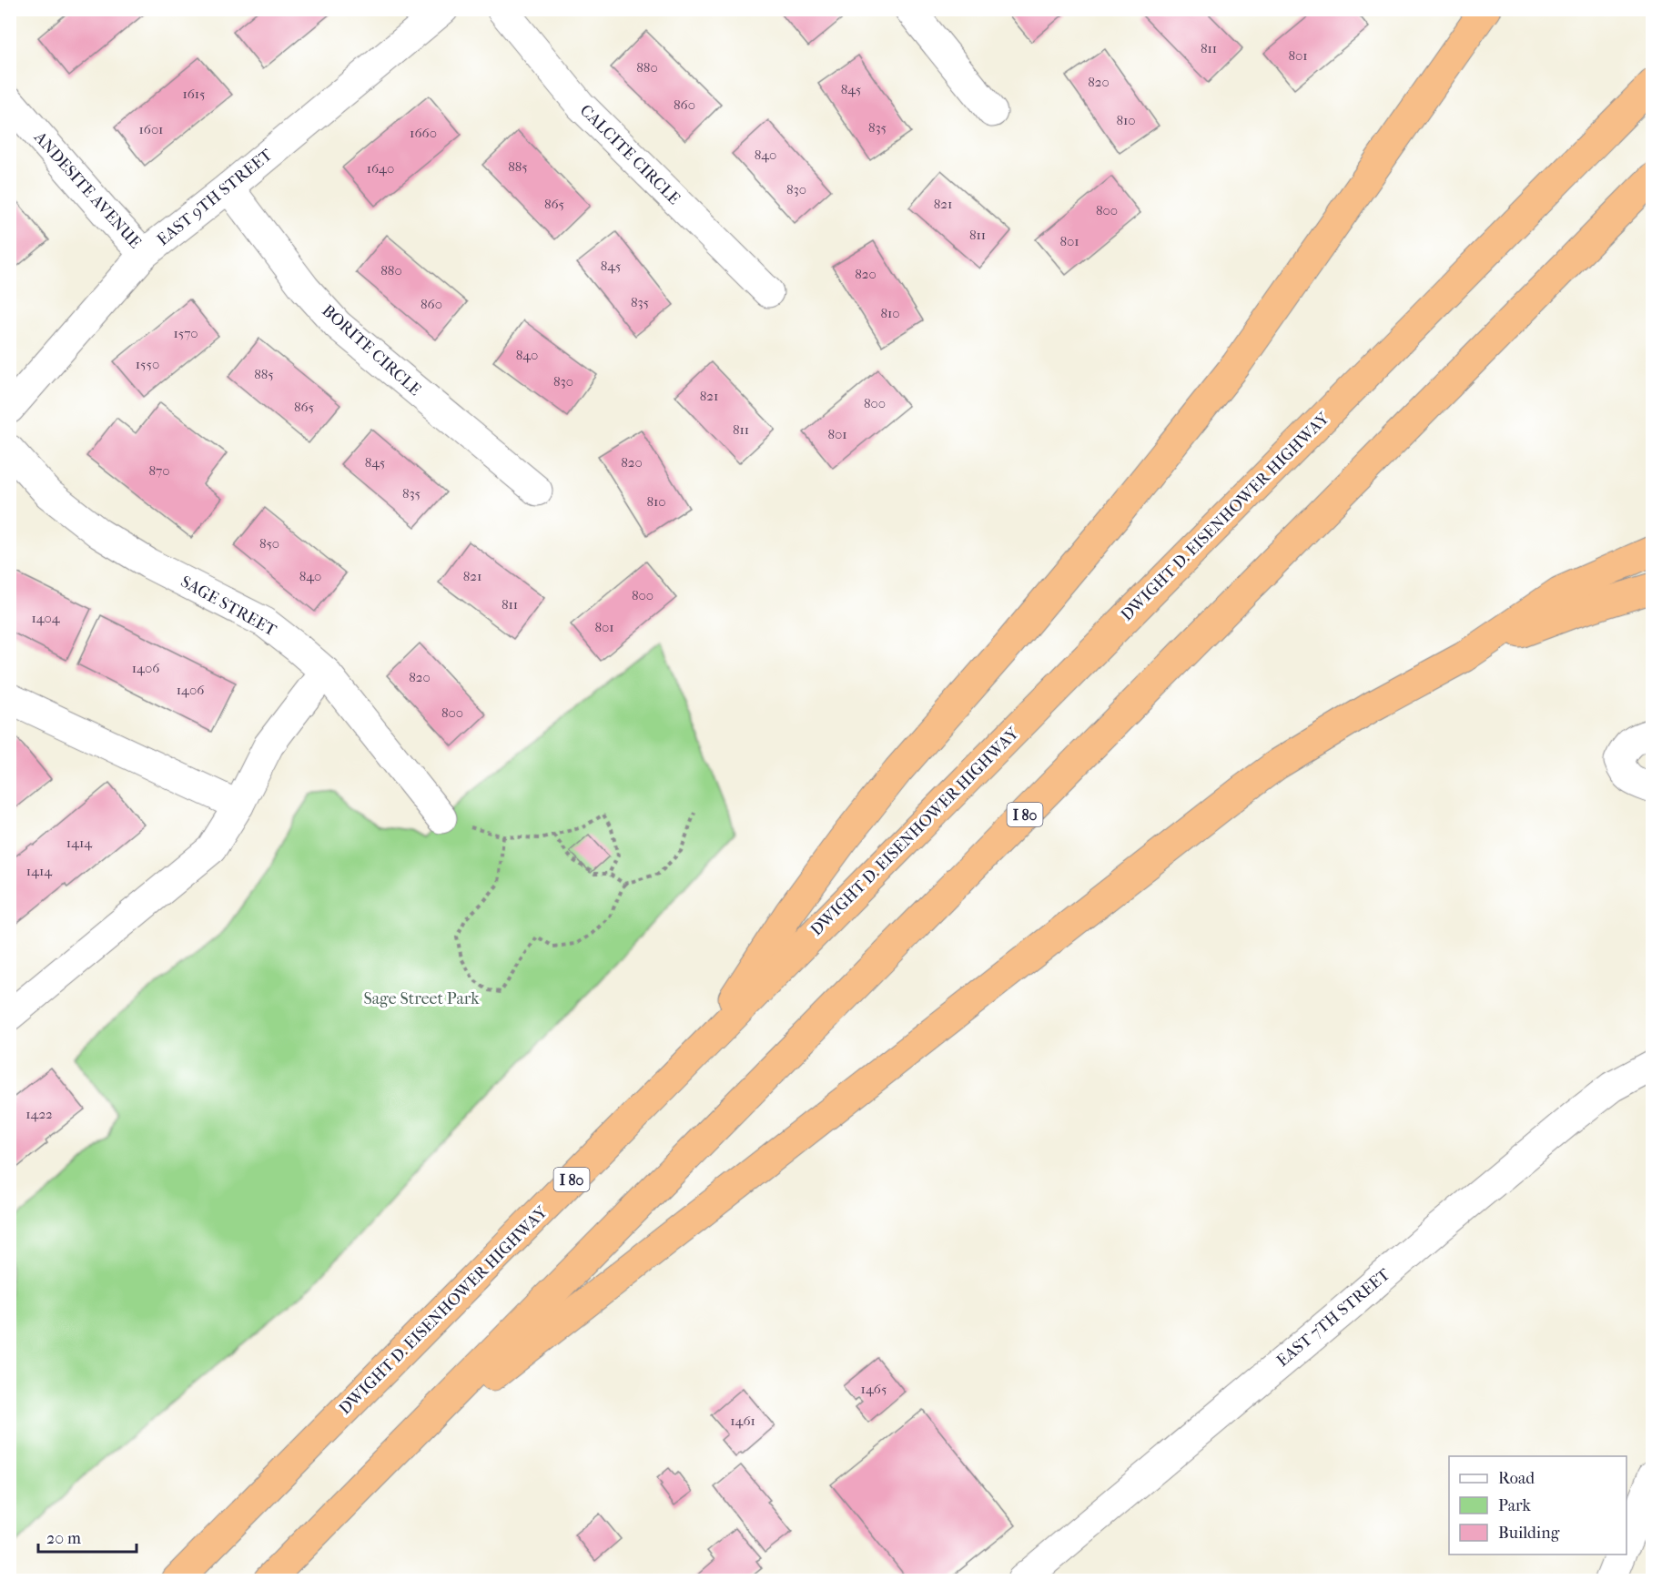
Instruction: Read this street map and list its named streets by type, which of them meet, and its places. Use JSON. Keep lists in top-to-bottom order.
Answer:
{
  "streets": {
    "highway": ["DWIGHT D. EISENHOWER HIGHWAY", "I 80"],
    "street": [
      "CALCITE CIRCLE",
      "ANDESITE AVENUE",
      "EAST 9TH STREET",
      "BORITE CIRCLE",
      "SAGE STREET",
      "EAST 7TH STREET"
    ]
  },
  "crossings": [
    ["ANDESITE AVENUE", "EAST 9TH STREET"],
    ["EAST 9TH STREET", "BORITE CIRCLE"]
  ],
  "parks": ["Sage Street Park"],
  "house_numbers": [
    "811",
    "801",
    "880",
    "820",
    "845",
    "1615",
    "860",
    "810",
    "835",
    "1601",
    "1660",
    "840",
    "885",
    "1640",
    "830",
    "865",
    "821",
    "800",
    "811",
    "801",
    "845",
    "880",
    "820",
    "835",
    "860",
    "810",
    "1570",
    "840",
    "1550",
    "885",
    "830",
    "821",
    "800",
    "865",
    "811",
    "801",
    "845",
    "820",
    "870",
    "835",
    "810",
    "850",
    "840",
    "821",
    "800",
    "811",
    "1404",
    "801",
    "1406",
    "820",
    "1406",
    "800",
    "1414",
    "1414",
    "1422",
    "1465",
    "1461"
  ],
  "legend": ["Road", "Park", "Building"],
  "scale_bar": "20 m"
}
